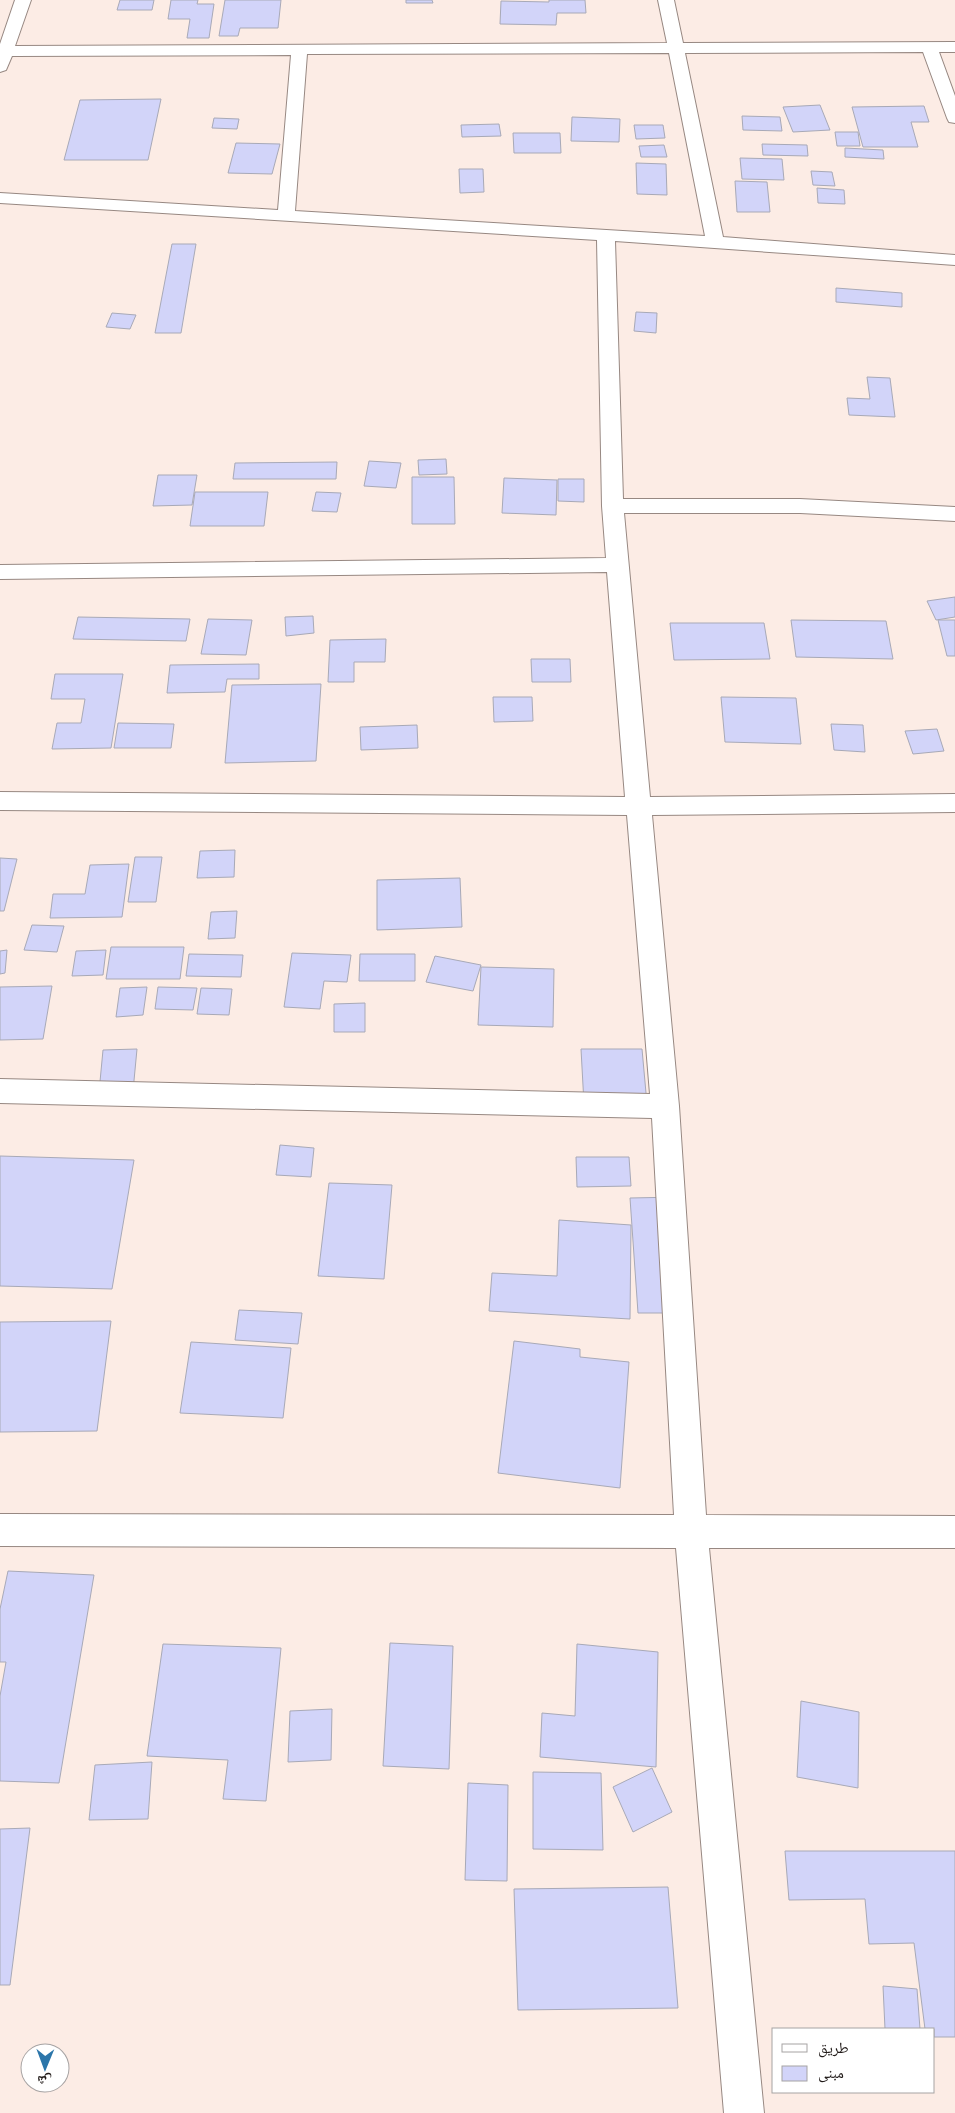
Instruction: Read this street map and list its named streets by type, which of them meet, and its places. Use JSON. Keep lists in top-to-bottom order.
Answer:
{
  "legend": ["طريق", "مبنى"],
  "north": "bottom"
}
